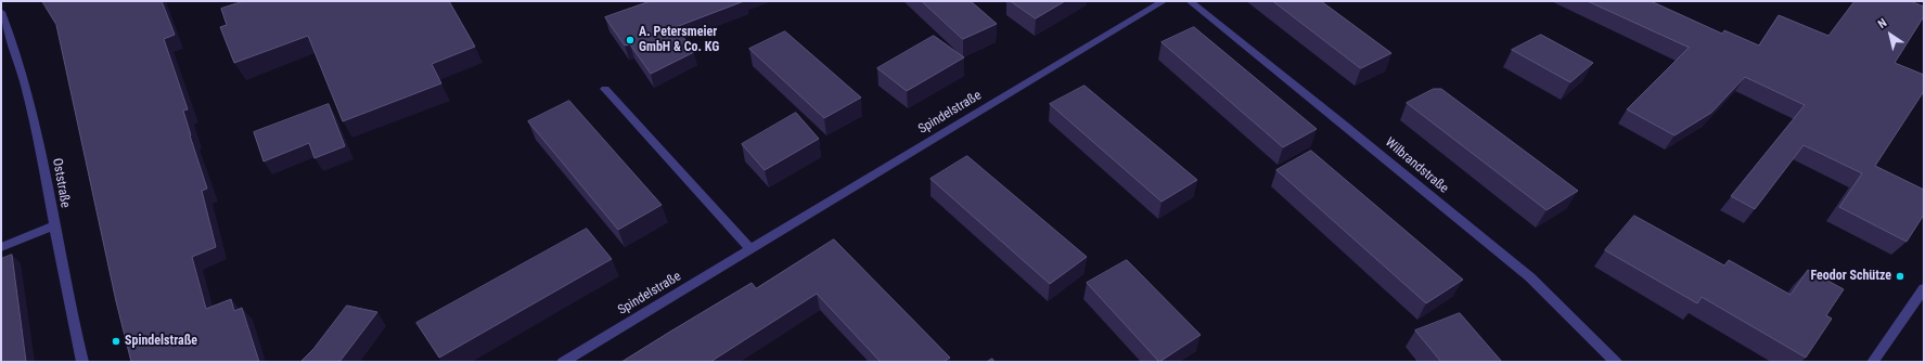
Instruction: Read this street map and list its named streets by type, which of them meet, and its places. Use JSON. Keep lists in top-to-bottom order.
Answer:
{
  "streets": {
    "street": ["Spindelstraße", "Wilbrandstraße", "Oststraße"]
  },
  "places": ["A. Petersmeier GmbH & Co. KG", "Feodor Schütze", "Spindelstraße"],
  "north": "top left"
}
